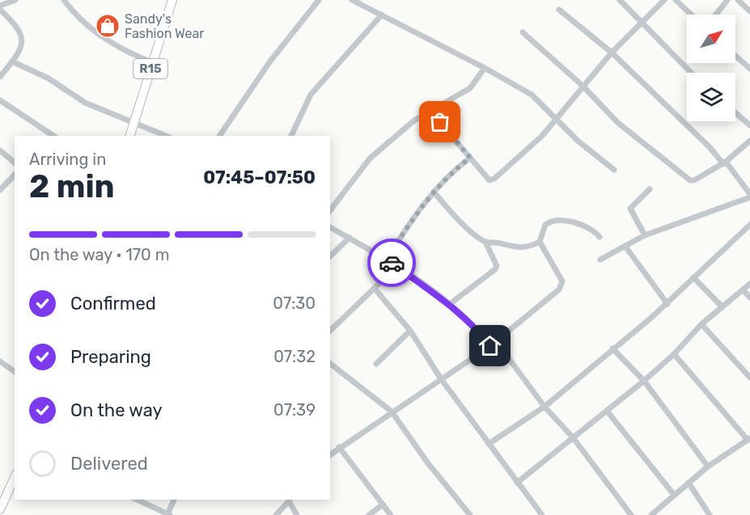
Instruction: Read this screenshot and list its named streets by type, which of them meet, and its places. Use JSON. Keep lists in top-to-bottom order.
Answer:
{
  "streets": {
    "main road": ["R15"]
  },
  "places": {
    "shop": ["Sandy's Fashion Wear"]
  },
  "north": "top right",
  "page": {
    "heading": ["2 min", "Arriving in", "07:45–07:50"],
    "bar": "On the way · 170 m",
    "list": [
      ["Confirmed", "07:30"],
      ["Preparing", "07:32"],
      ["On the way", "07:39"],
      "Delivered"
    ]
  }
}
